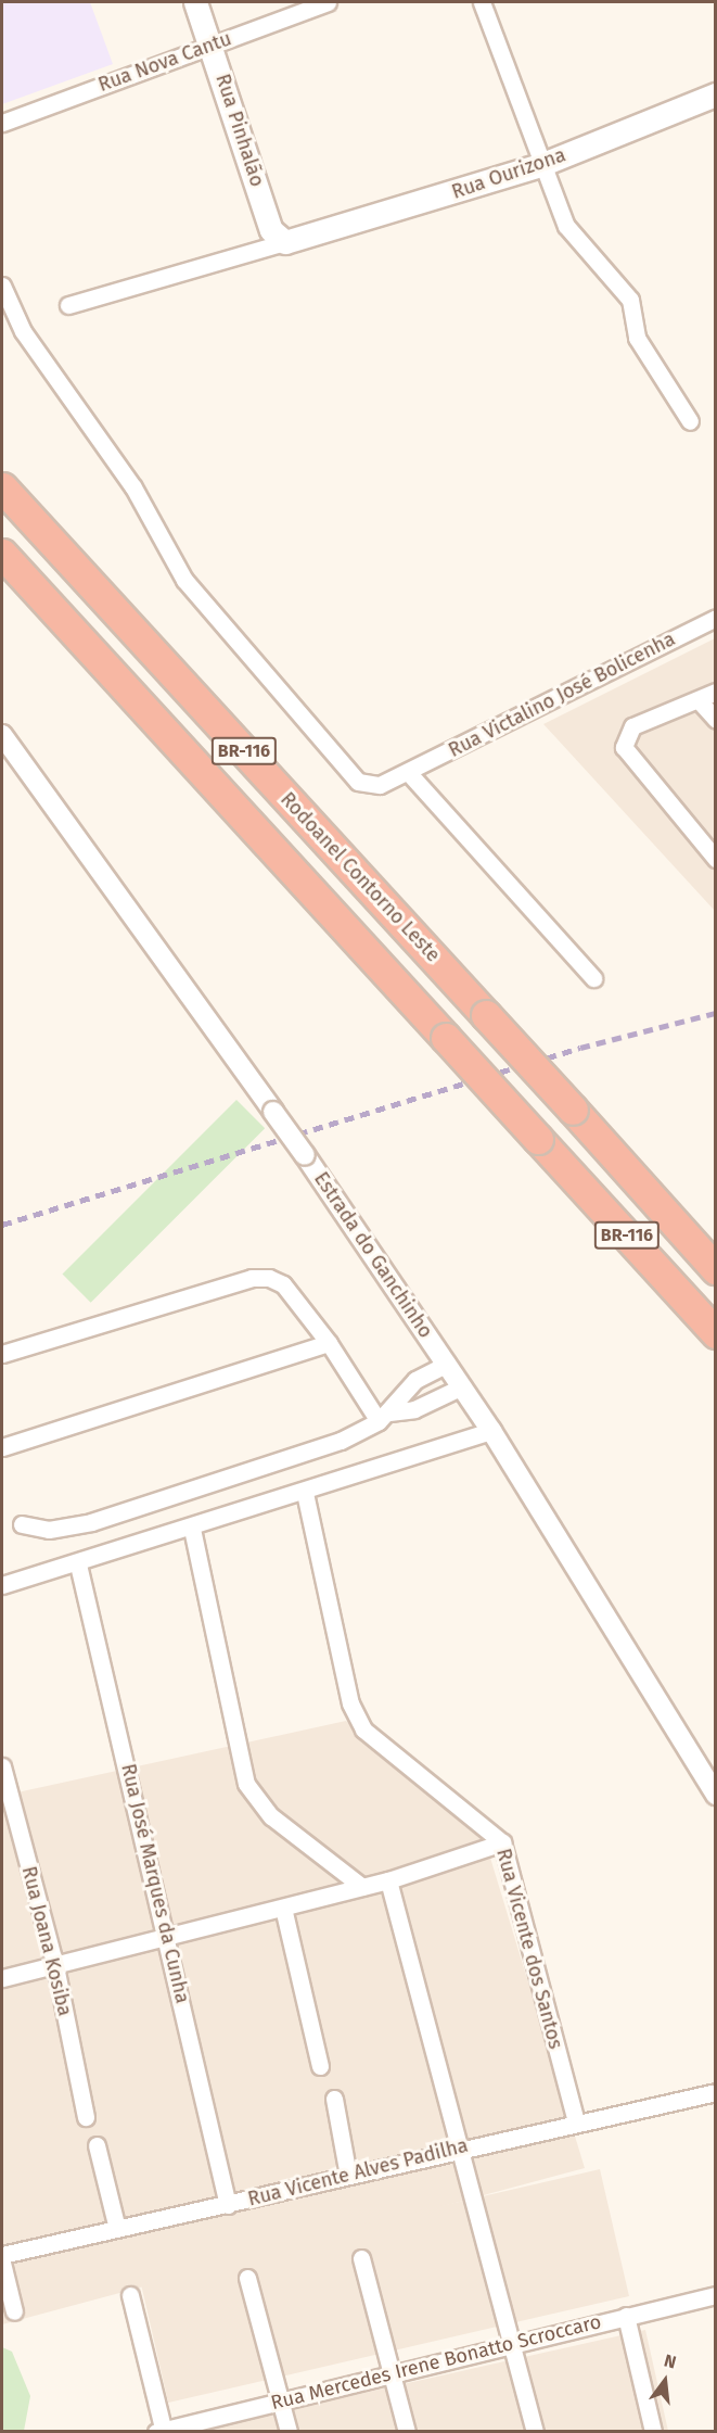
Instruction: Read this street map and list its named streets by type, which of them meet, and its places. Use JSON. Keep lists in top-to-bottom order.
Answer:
{
  "streets": {
    "highway": ["BR-116", "Rodoanel Contorno Leste"],
    "main road": ["Rua Pinhalão", "Rua Ourizona"],
    "street": [
      "Rua Nova Cantu",
      "Rua Victalino José Bolicenha",
      "Estrada do Ganchinho",
      "Rua José Marques da Cunha",
      "Rua Joana Kosiba",
      "Rua Vicente dos Santos",
      "Rua Vicente Alves Padilha",
      "Rua Mercedes Irene Bonatto Scroccaro"
    ]
  },
  "crossings": [
    ["Rua Nova Cantu", "Rua Pinhalão"],
    ["Rua Pinhalão", "Rua Ourizona"],
    ["Rua José Marques da Cunha", "Rua Vicente Alves Padilha"],
    ["Rua Vicente dos Santos", "Rua Vicente Alves Padilha"]
  ],
  "north": "top"
}
